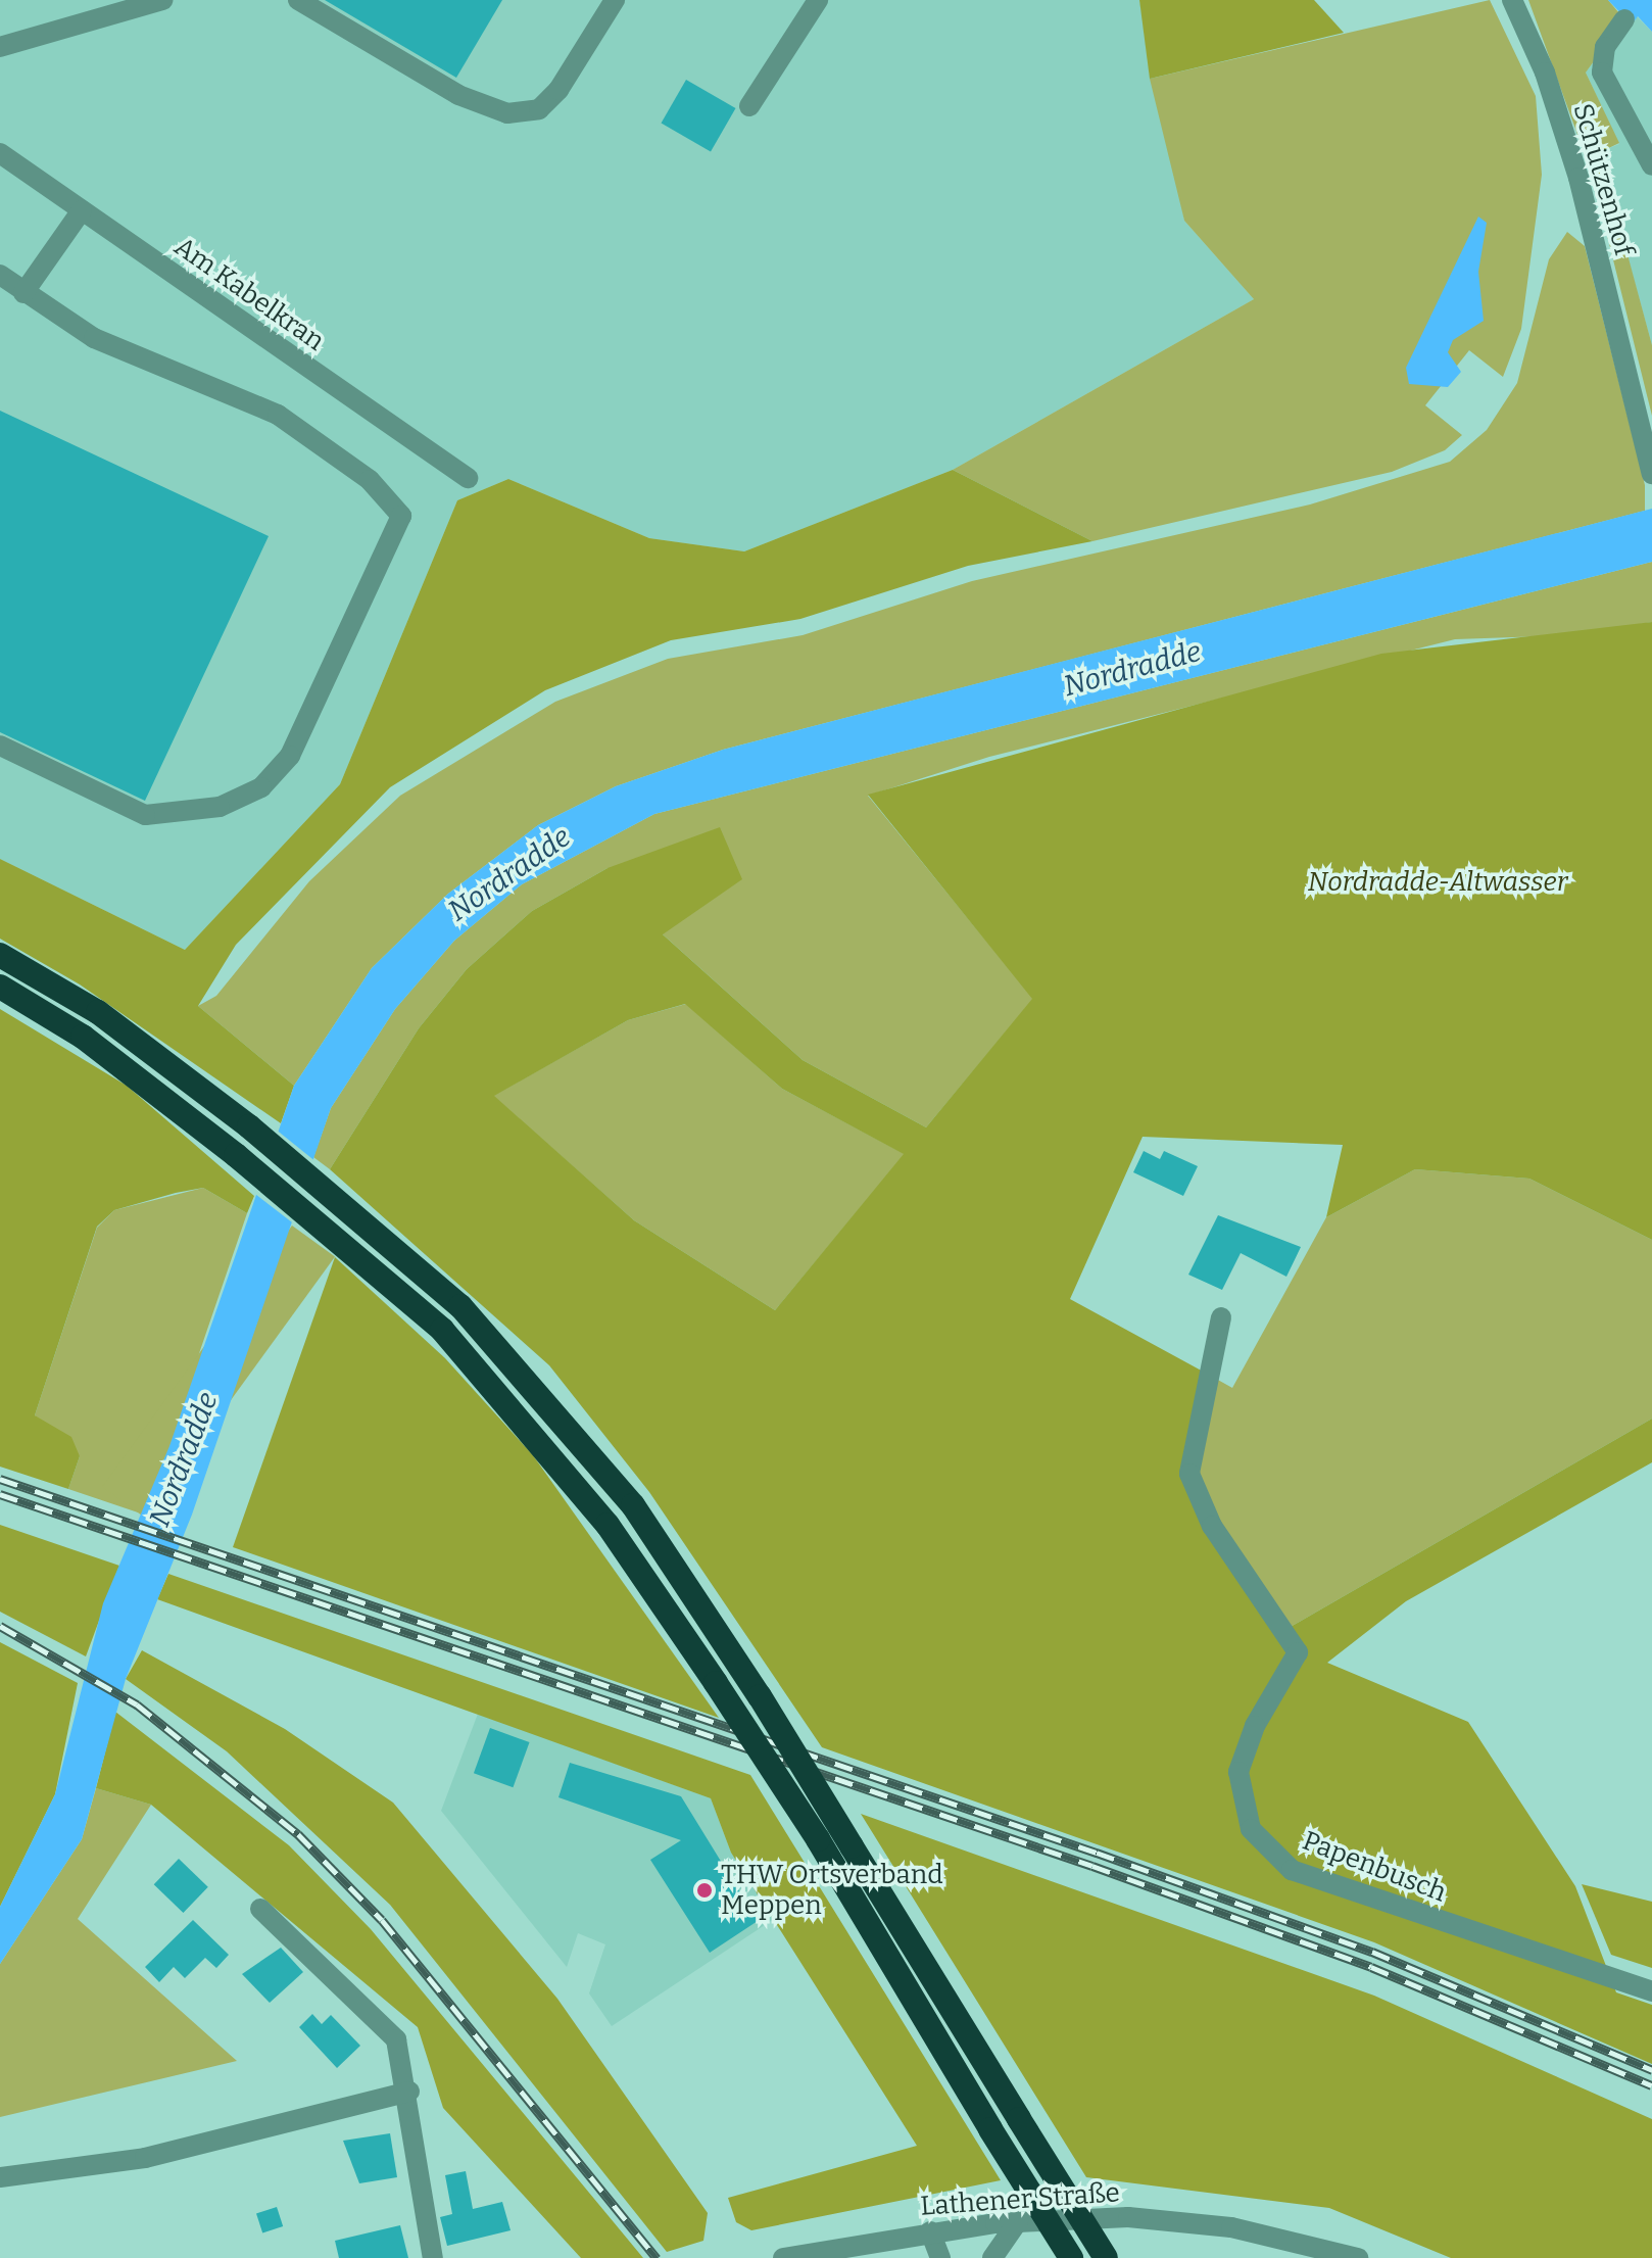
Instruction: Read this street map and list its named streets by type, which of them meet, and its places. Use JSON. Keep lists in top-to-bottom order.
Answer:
{
  "streets": {
    "street": [
      "Schützenhof",
      "Am Kabelkran",
      "Papenbusch",
      "Lathener Straße"
    ]
  },
  "water": ["Nordradde"],
  "parks": ["Nordradde-Altwasser"],
  "places": ["THW Ortsverband Meppen"]
}
